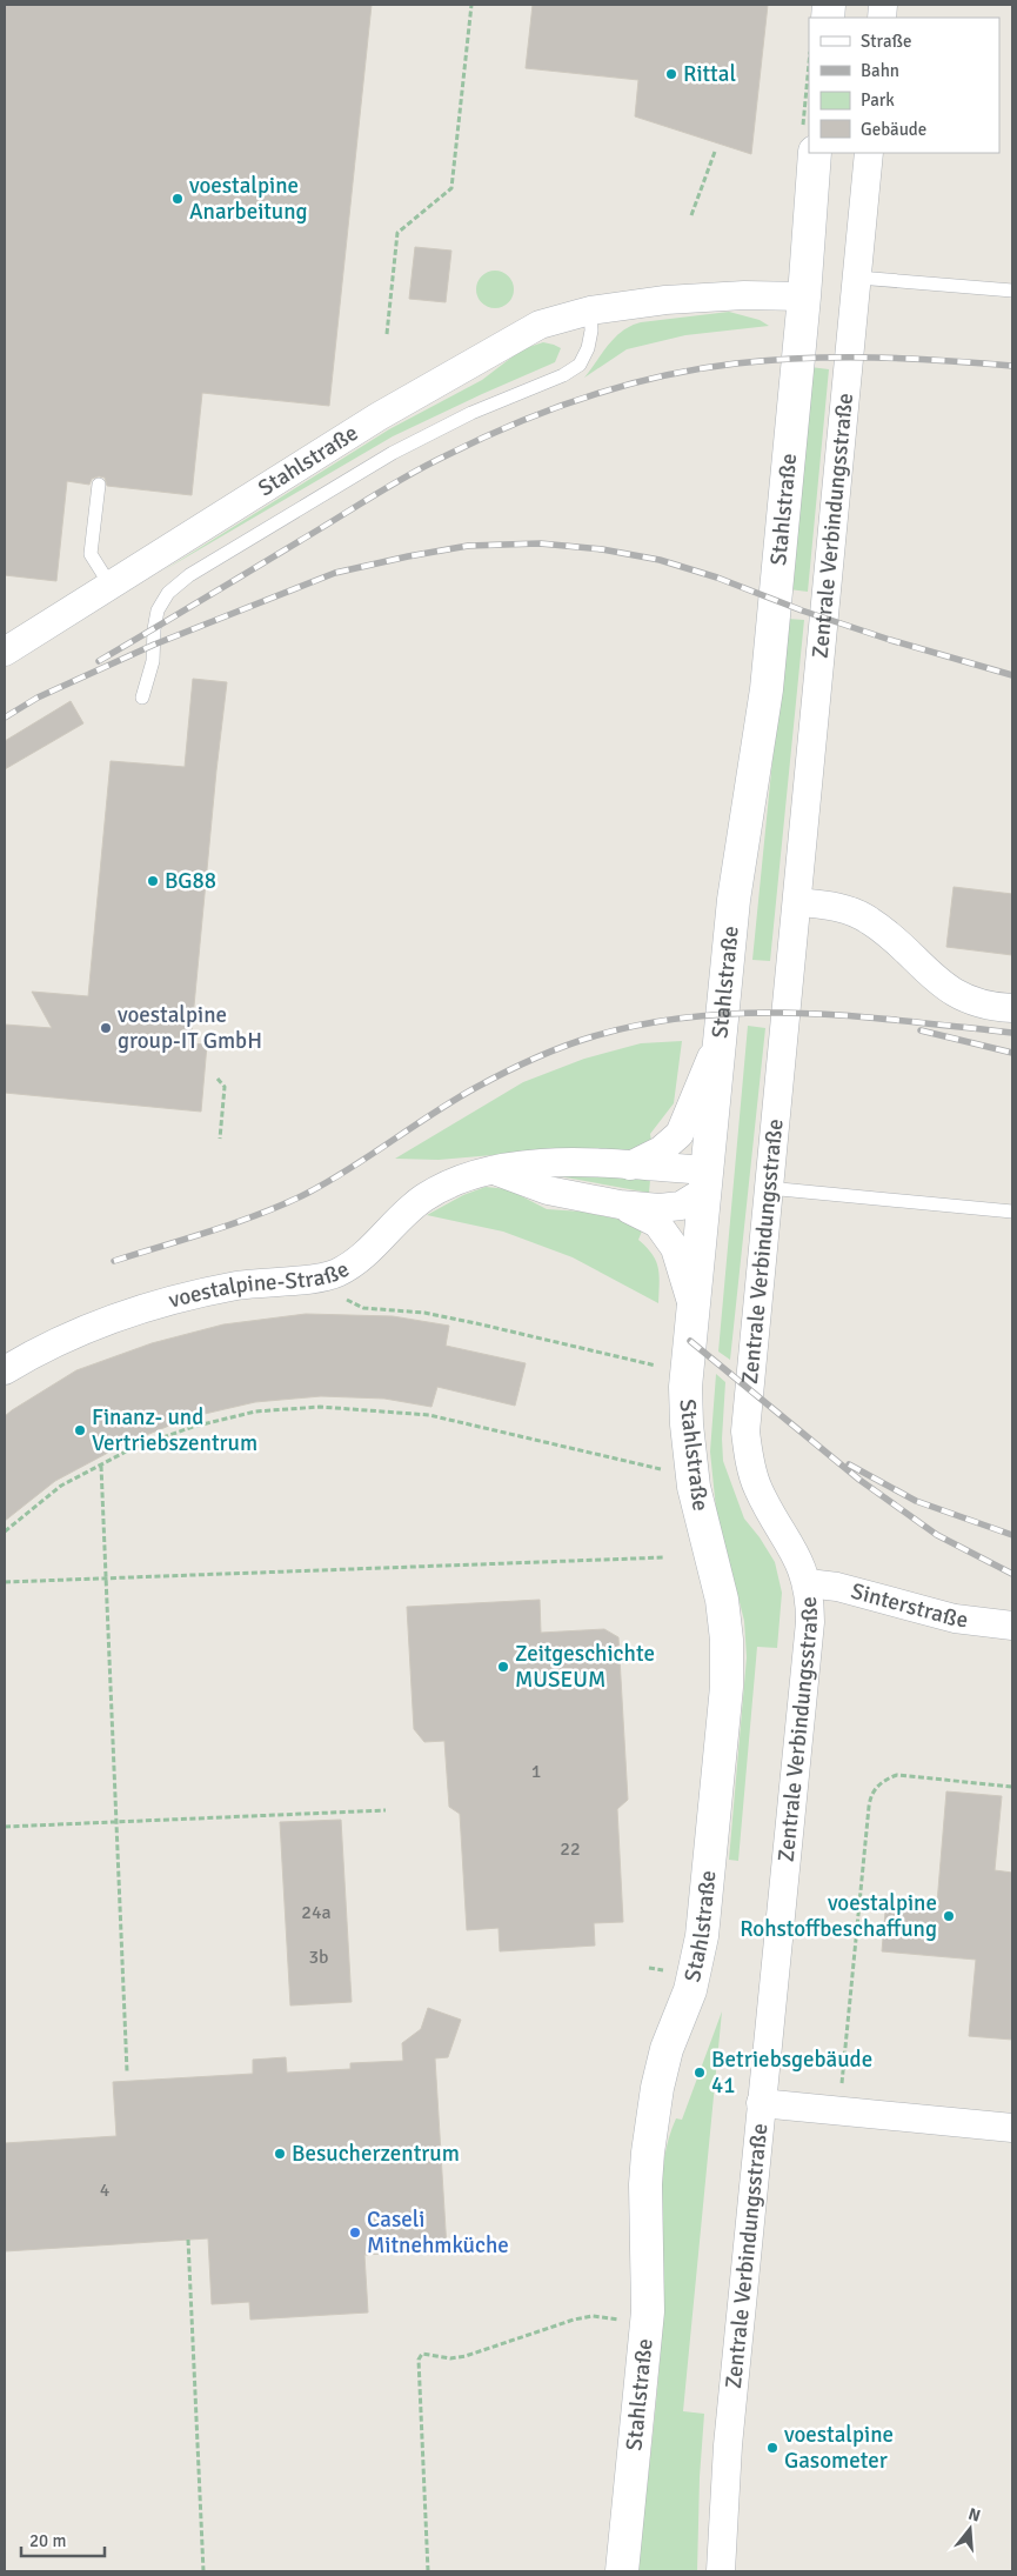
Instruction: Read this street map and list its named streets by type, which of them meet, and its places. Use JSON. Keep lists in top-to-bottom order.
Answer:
{
  "streets": {
    "street": [
      "Stahlstraße",
      "Zentrale Verbindungsstraße",
      "voestalpine-Straße",
      "Sinterstraße"
    ]
  },
  "crossings": [
    ["Stahlstraße", "voestalpine-Straße"],
    ["Zentrale Verbindungsstraße", "Sinterstraße"]
  ],
  "places": [
    "Rittal",
    "voestalpine Anarbeitung",
    "BG88",
    "voestalpine group-IT GmbH",
    "Finanz- und Vertriebszentrum",
    "Zeitgeschichte MUSEUM",
    "voestalpine Rohstoffbeschaffung",
    "Betriebsgebäude 41",
    "Besucherzentrum",
    "Caseli Mitnehmküche",
    "voestalpine Gasometer"
  ],
  "house_numbers": [
    "1",
    "22",
    "24a",
    "3b",
    "4"
  ],
  "legend": [
    "Straße",
    "Bahn",
    "Park",
    "Gebäude"
  ],
  "scale_bar": "20 m",
  "north": "top"
}
